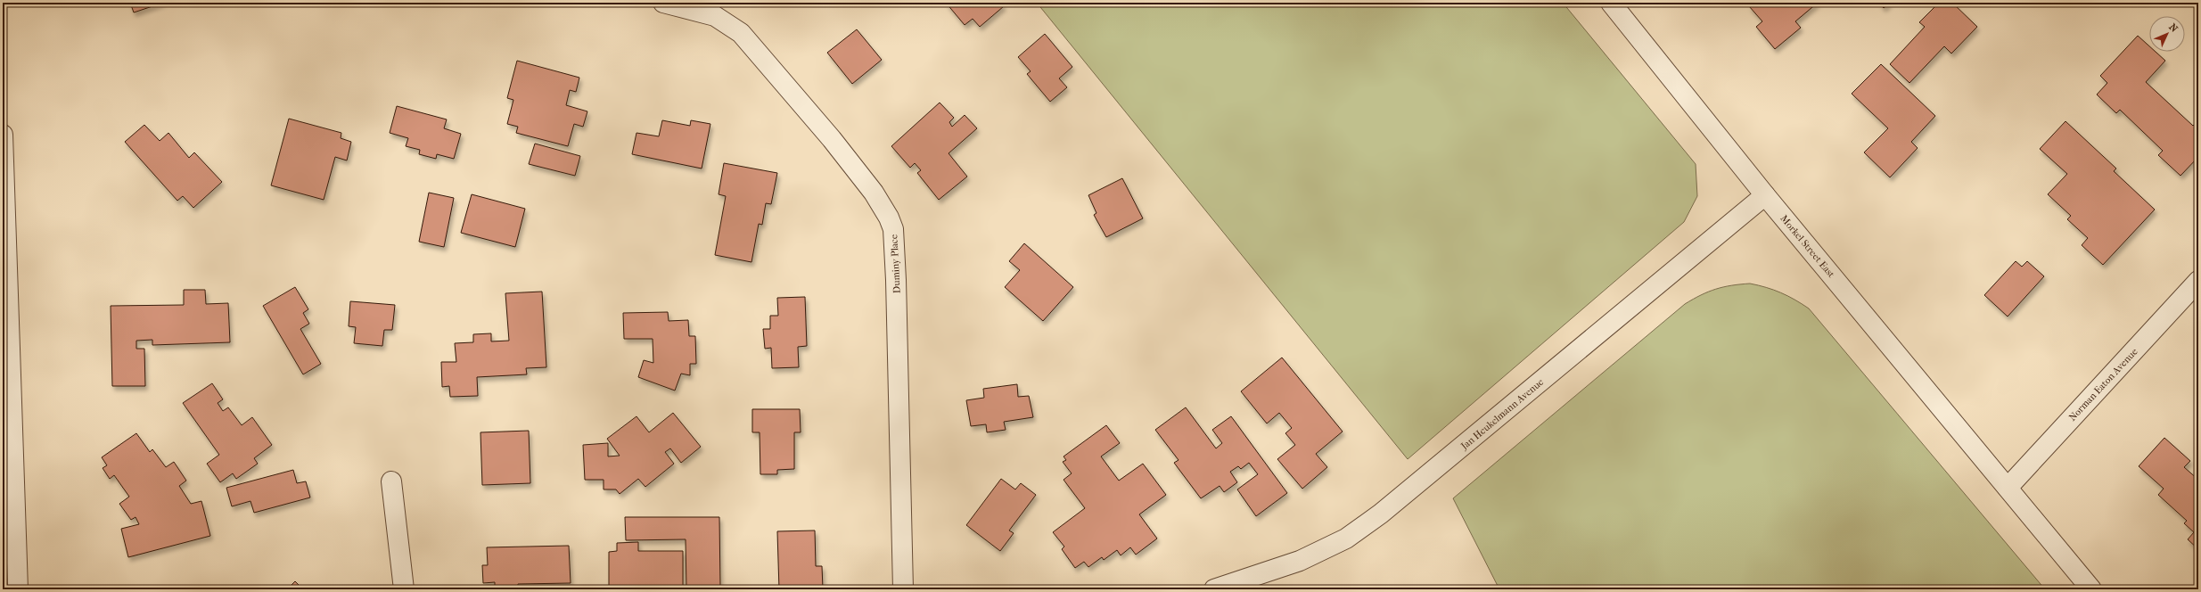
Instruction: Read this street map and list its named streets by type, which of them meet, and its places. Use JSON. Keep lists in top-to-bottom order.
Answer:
{
  "streets": {
    "street": [
      "Morkel Street East",
      "Duminy Place",
      "Norman Eaton Avenue",
      "Jan Heukelmann Avenue"
    ]
  },
  "crossings": [
    ["Morkel Street East", "Norman Eaton Avenue"],
    ["Morkel Street East", "Jan Heukelmann Avenue"]
  ],
  "north": "top right"
}
